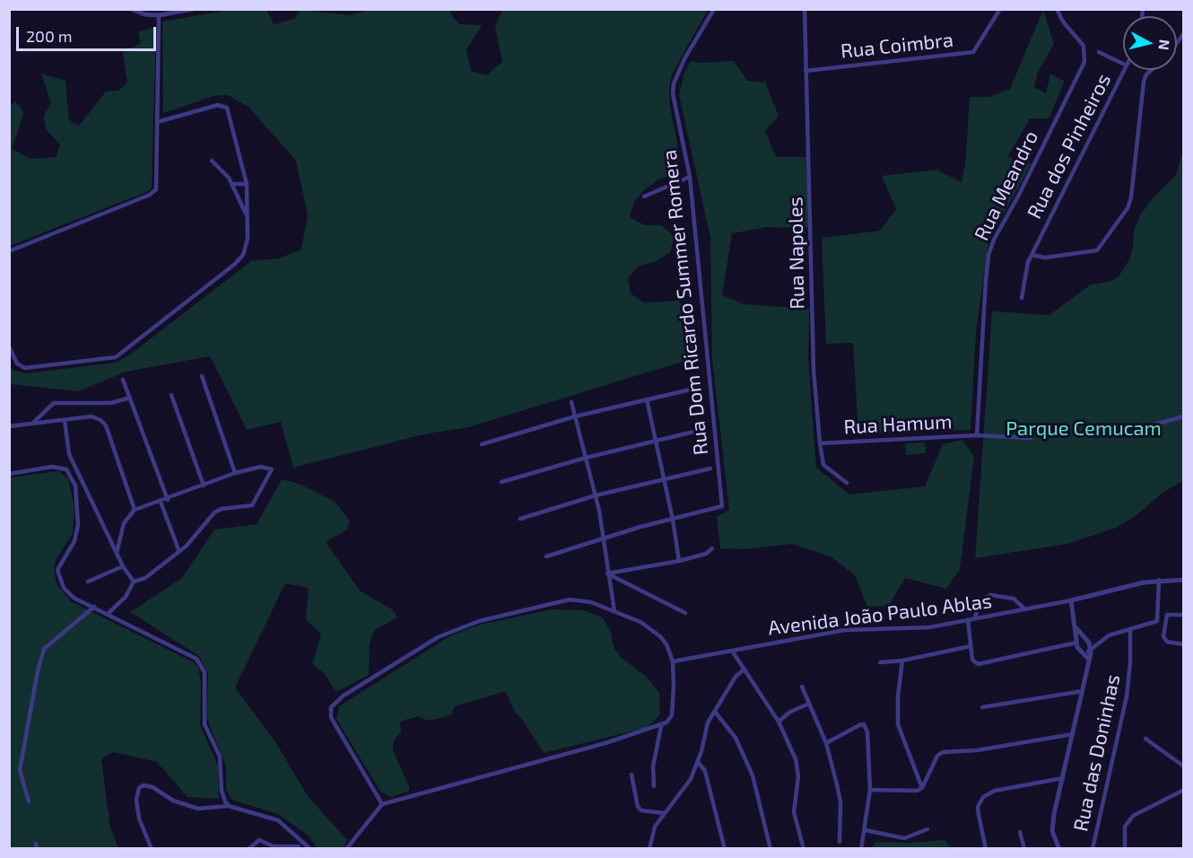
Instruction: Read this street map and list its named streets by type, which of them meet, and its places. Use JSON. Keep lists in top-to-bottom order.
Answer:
{
  "streets": {
    "street": [
      "Rua Coimbra",
      "Rua dos Pinheiros",
      "Rua Meandro",
      "Rua Napoles",
      "Rua Dom Ricardo Summer Romera",
      "Rua Hamum",
      "Avenida João Paulo Ablas",
      "Rua das Doninhas"
    ]
  },
  "crossings": [
    ["Rua Coimbra", "Rua Napoles"],
    ["Rua Meandro", "Rua Hamum"],
    ["Rua Napoles", "Rua Hamum"]
  ],
  "parks": ["Parque Cemucam"],
  "scale_bar": "200 m",
  "north": "right"
}
